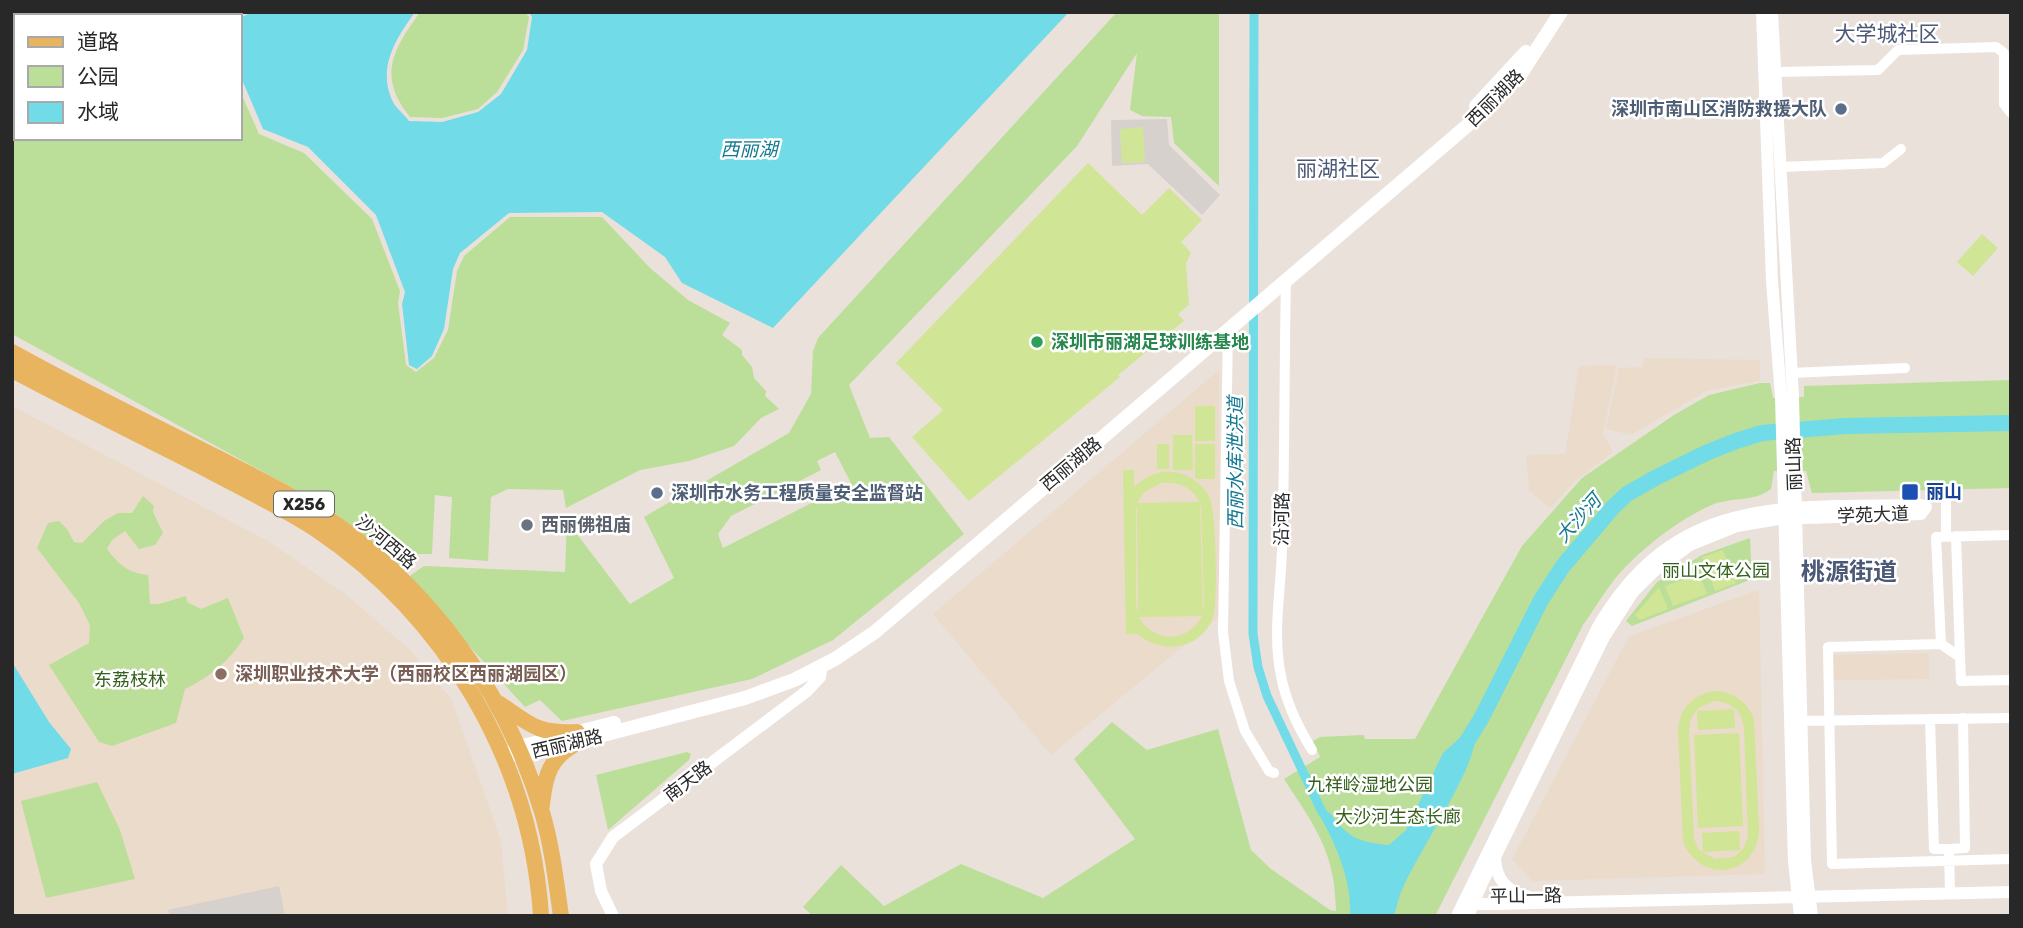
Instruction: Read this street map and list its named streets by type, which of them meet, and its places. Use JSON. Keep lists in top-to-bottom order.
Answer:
{
  "streets": {
    "main road": ["西丽湖路", "X256", "沙河西路"],
    "street": [
      "丽山路",
      "学苑大道",
      "沿河路",
      "南天路",
      "平山一路"
    ]
  },
  "crossings": [
    ["西丽湖路", "沿河路"],
    ["西丽湖路", "沙河西路"],
    ["西丽湖路", "南天路"],
    ["丽山路", "学苑大道"],
    ["丽山路", "平山一路"],
    ["学苑大道", "平山一路"]
  ],
  "districts": ["大学城社区", "丽湖社区", "桃源街道"],
  "water": ["西丽湖", "西丽水库泄洪道", "大沙河"],
  "parks": [
    "丽山文体公园",
    "东荔枝林",
    "九祥岭湿地公园",
    "大沙河生态长廊"
  ],
  "places": {
    "other": [
      "深圳市南山区消防救援大队",
      "深圳市丽湖足球训练基地",
      "深圳市水务工程质量安全监督站",
      "西丽佛祖庙",
      "深圳职业技术大学（西丽校区西丽湖园区）"
    ],
    "transit": ["丽山"]
  },
  "legend": ["道路", "公园", "水域"]
}
